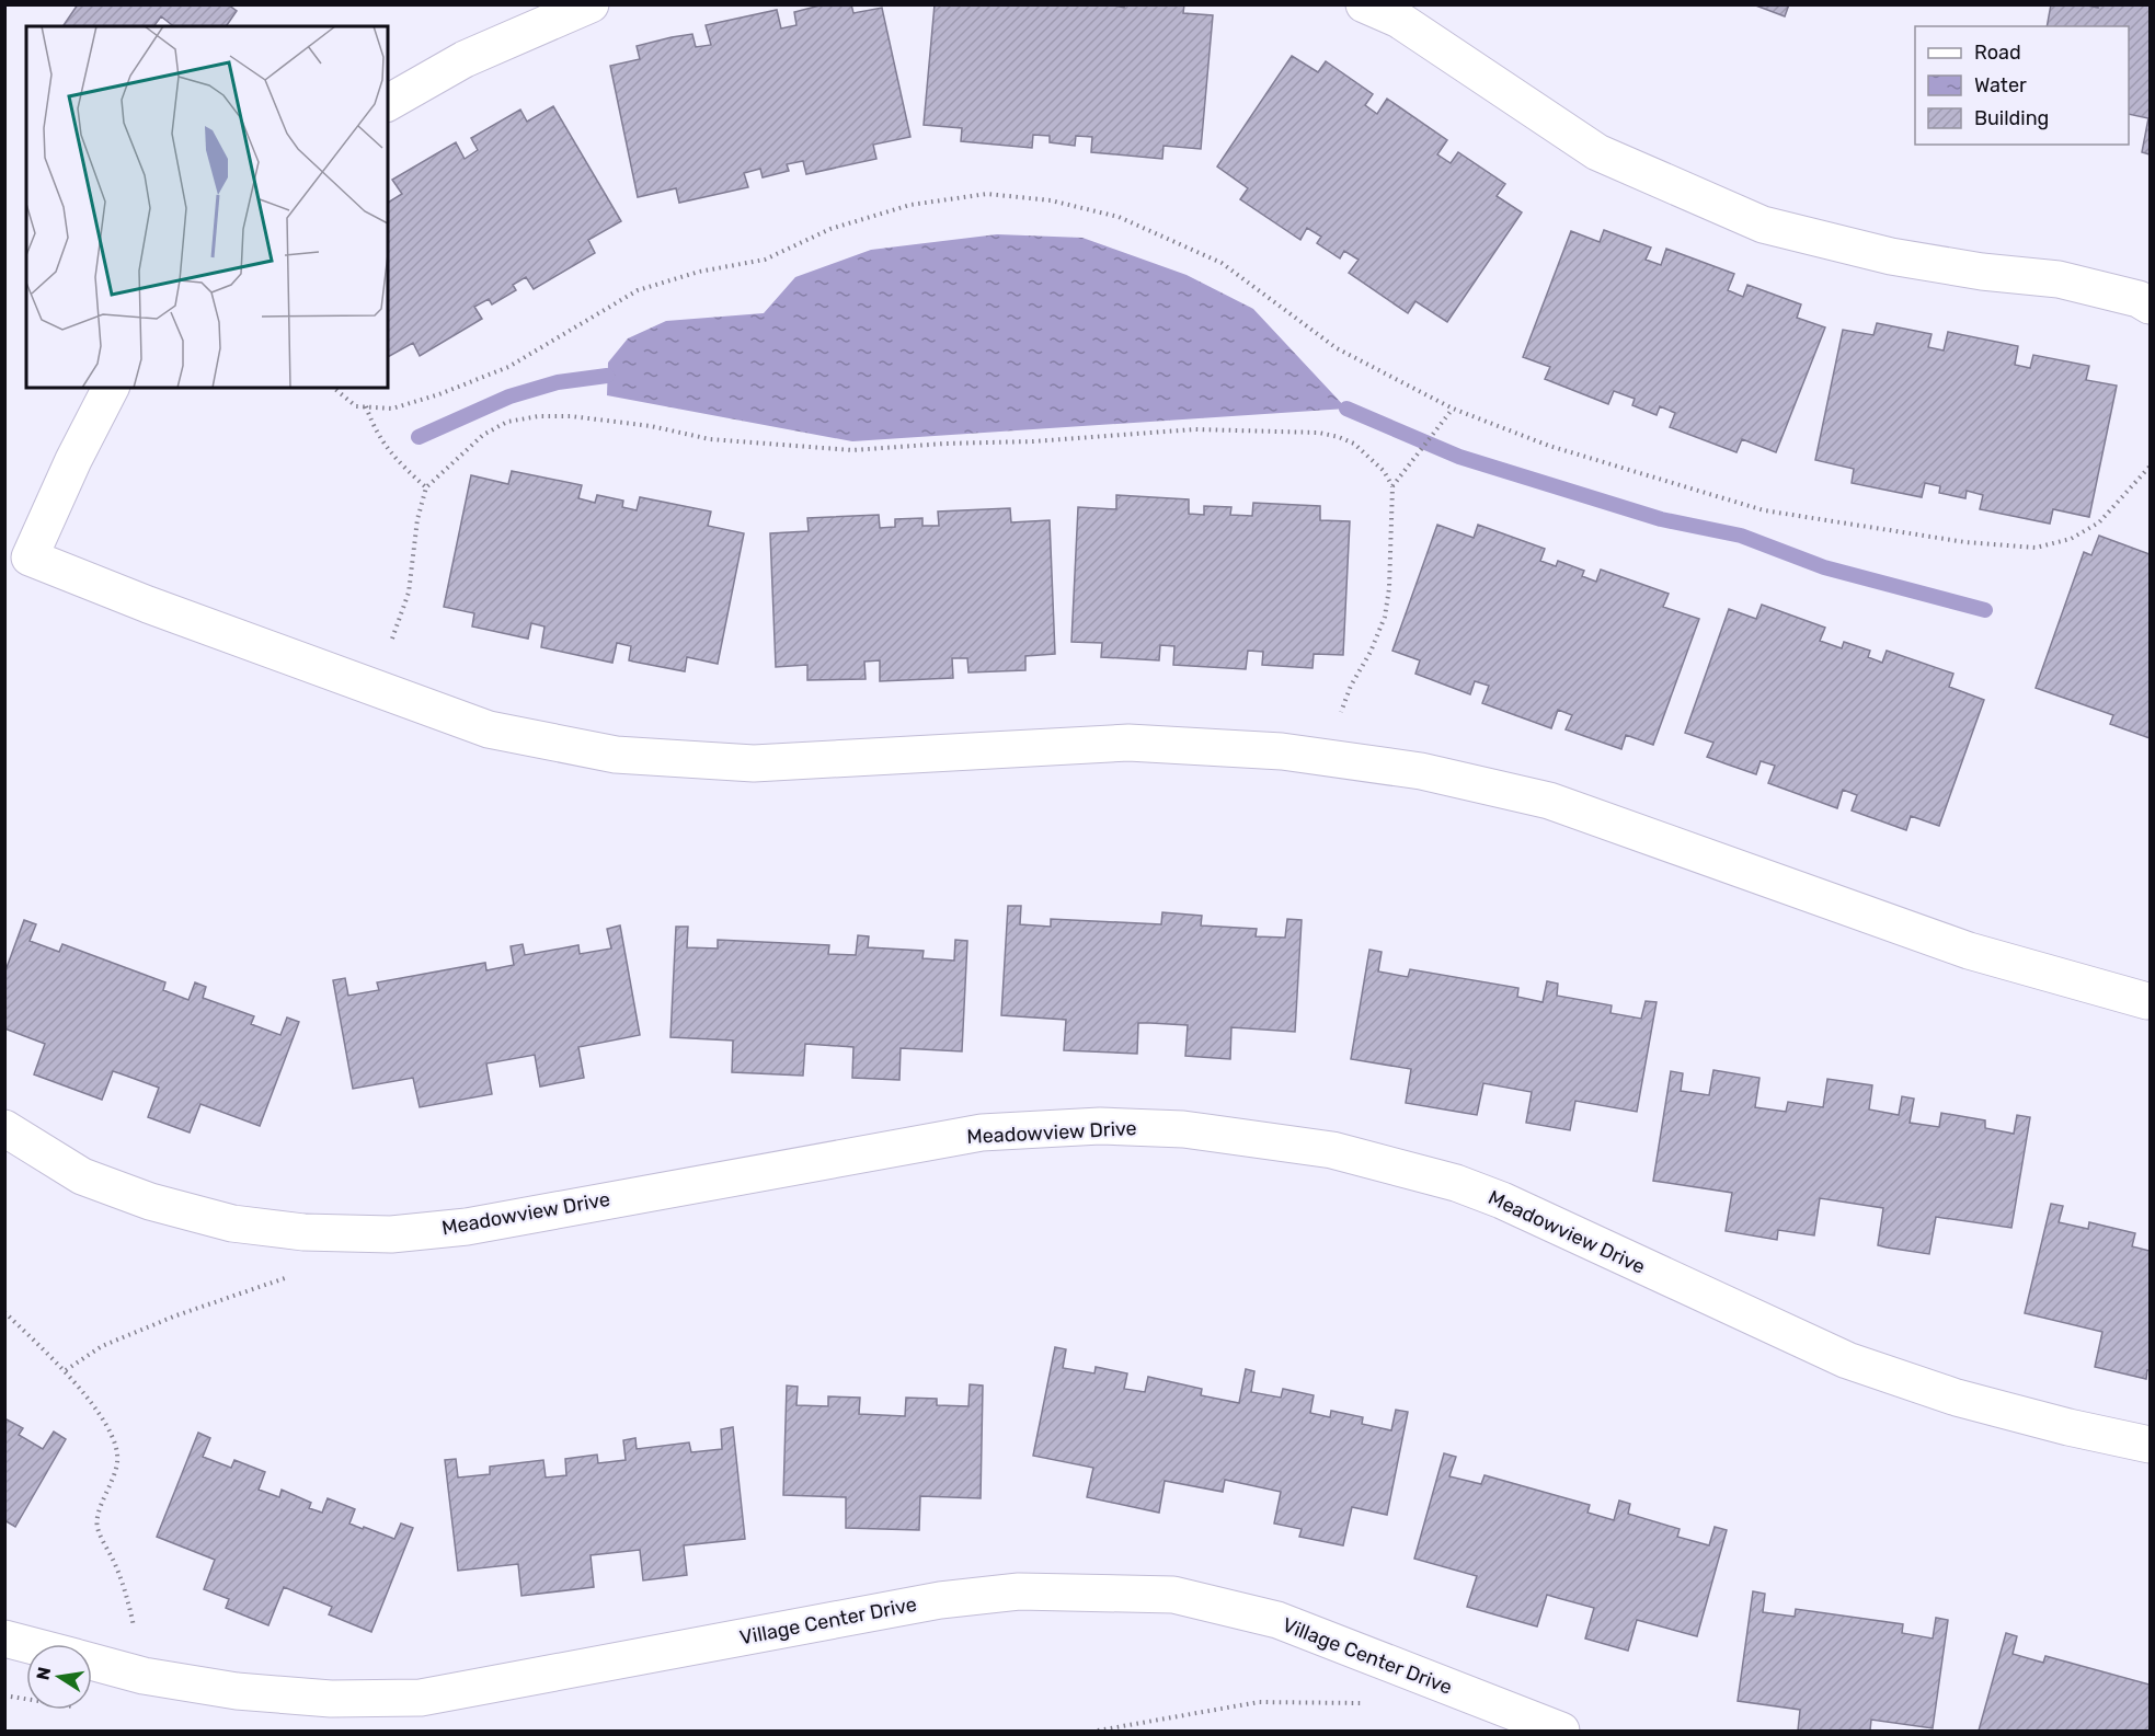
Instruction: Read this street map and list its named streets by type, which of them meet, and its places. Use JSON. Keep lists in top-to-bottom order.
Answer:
{
  "streets": {
    "street": ["Meadowview Drive", "Village Center Drive"]
  },
  "legend": ["Road", "Water", "Building"],
  "north": "left"
}
